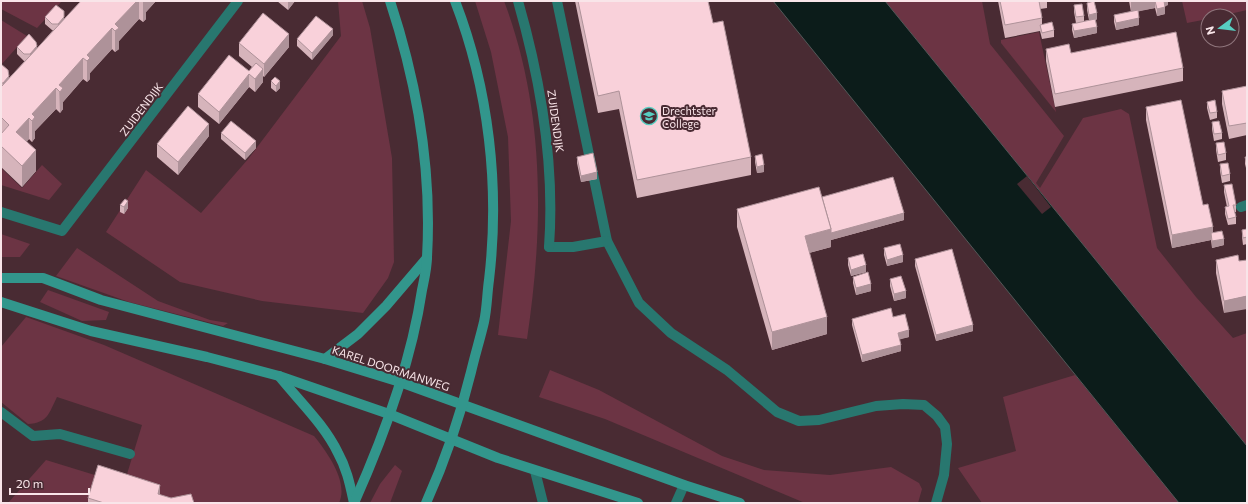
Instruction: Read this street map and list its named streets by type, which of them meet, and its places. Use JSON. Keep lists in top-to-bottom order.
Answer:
{
  "streets": {
    "street": ["ZUIDENDIJK", "KAREL DOORMANWEG"]
  },
  "places": {
    "school or university": ["Drechtster College"]
  },
  "scale_bar": "20 m",
  "north": "left"
}
